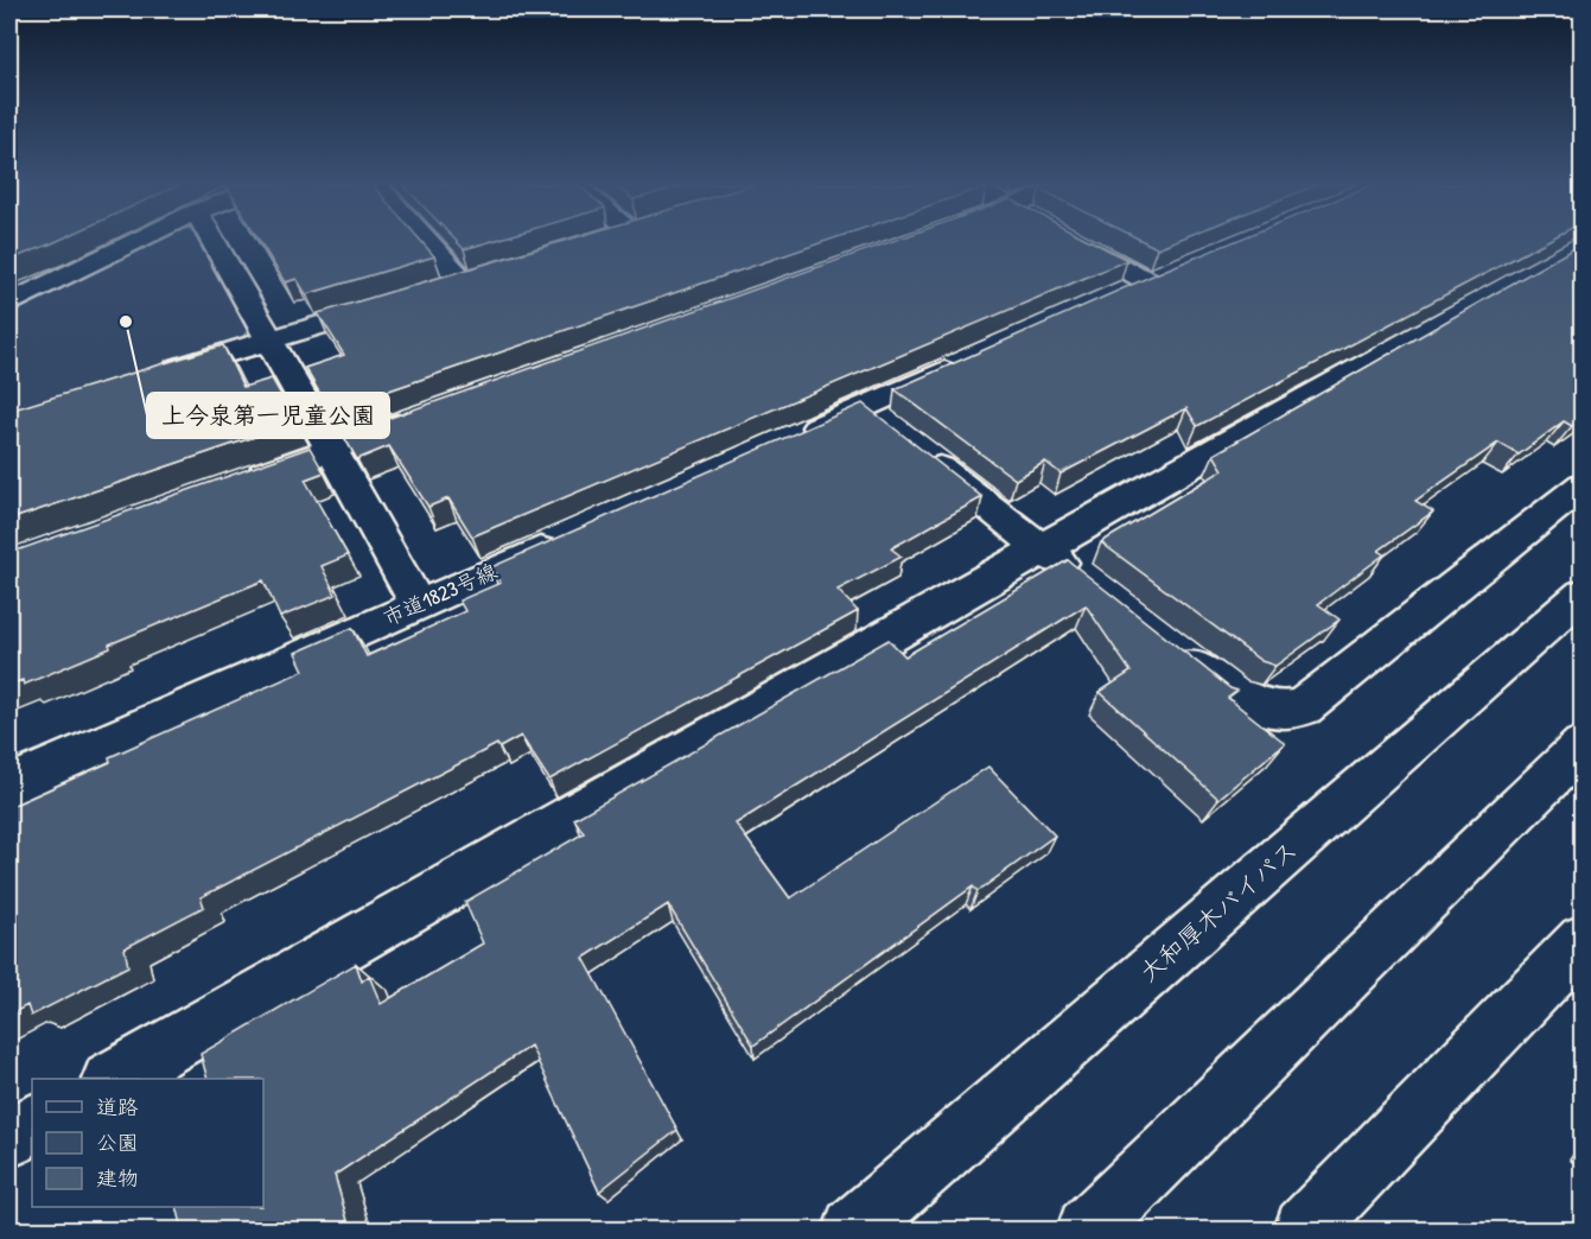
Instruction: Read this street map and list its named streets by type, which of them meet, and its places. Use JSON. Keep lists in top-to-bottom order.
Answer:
{
  "streets": {
    "main road": ["市道1823号線", "大和厚木バイパス"]
  },
  "places": ["上今泉第一児童公園"],
  "legend": ["道路", "公園", "建物"]
}
